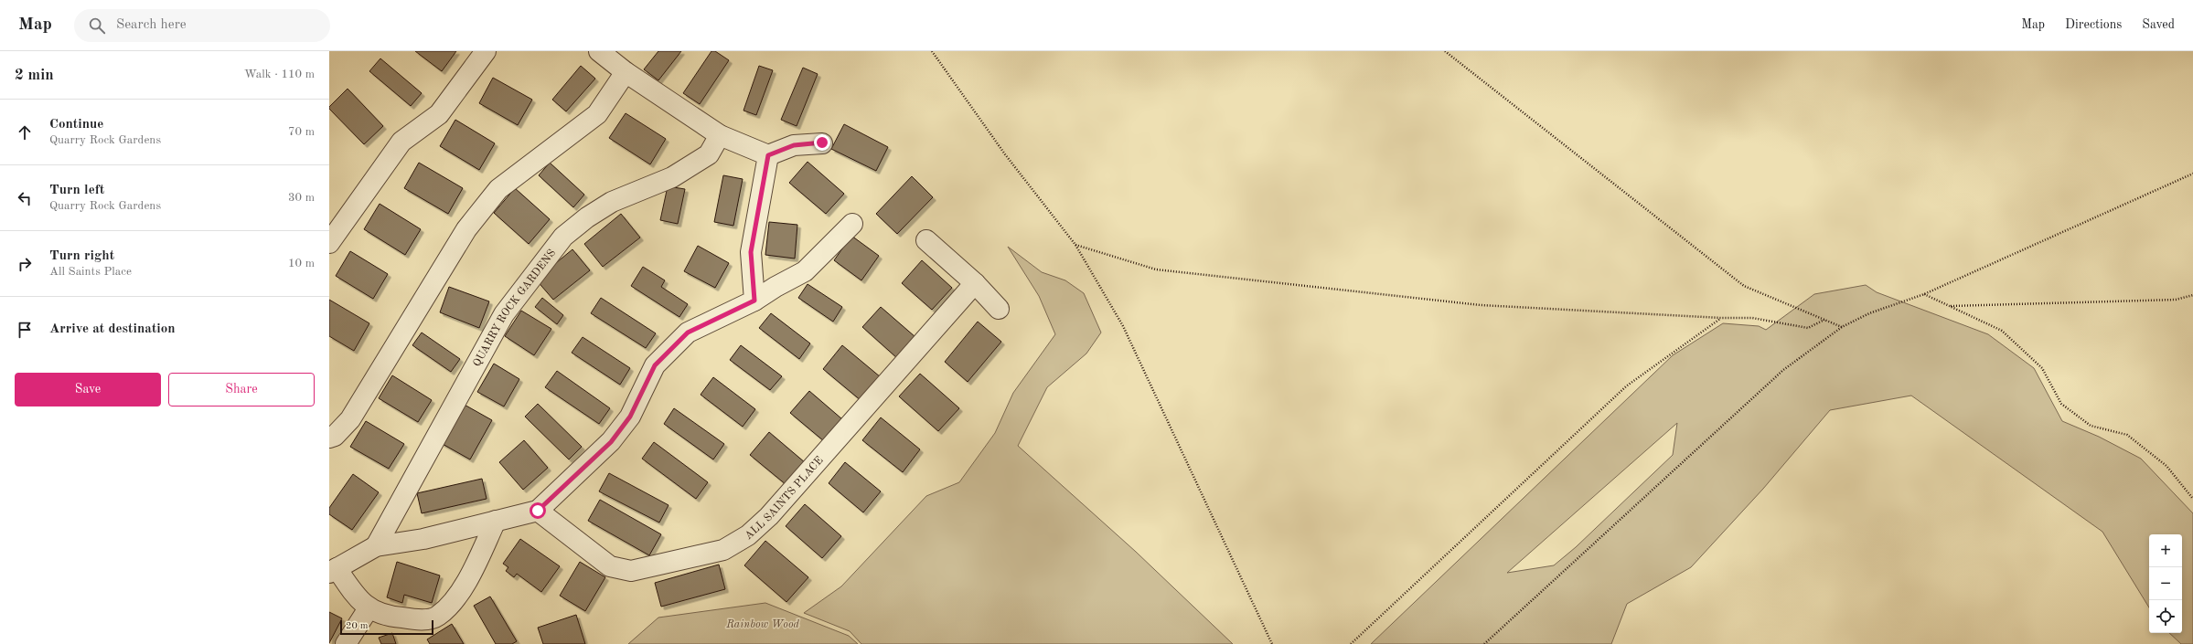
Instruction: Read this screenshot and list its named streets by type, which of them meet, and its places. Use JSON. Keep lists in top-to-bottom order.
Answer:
{
  "streets": {
    "street": ["QUARRY ROCK GARDENS", "ALL SAINTS PLACE"]
  },
  "parks": ["Rainbow Wood"],
  "scale_bar": "20 m",
  "page": {
    "header": "Map",
    "search": "Search here",
    "nav": ["Map", "Directions", "Saved"],
    "heading": ["2 min", "Walk · 110 m"],
    "list": [
      ["Continue", "Quarry Rock Gardens", "70 m"],
      ["Turn left", "Quarry Rock Gardens", "30 m"],
      ["Turn right", "All Saints Place", "10 m"],
      "Arrive at destination"
    ],
    "buttons": ["Save", "Share"],
    "map_buttons": ["+", "−"],
    "scale": "20 m"
  }
}
